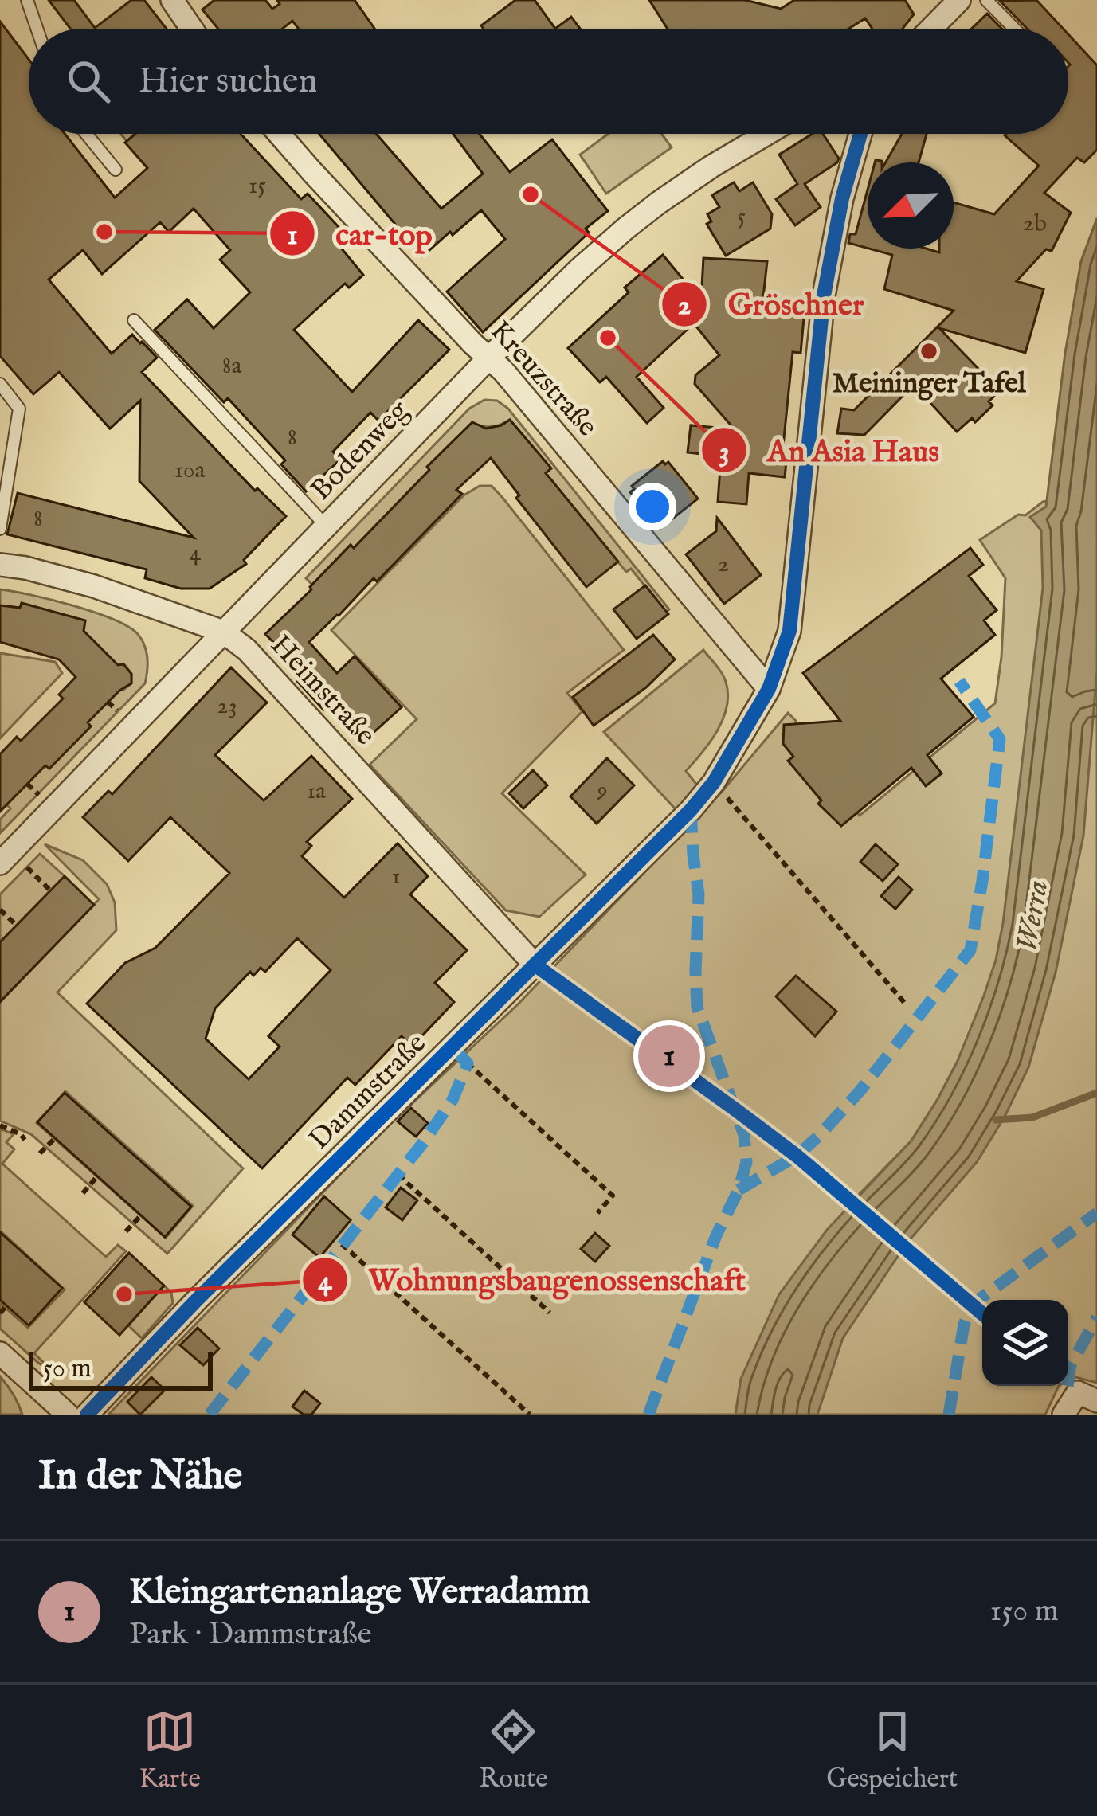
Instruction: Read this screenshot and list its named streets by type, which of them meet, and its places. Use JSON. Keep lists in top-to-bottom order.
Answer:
{
  "streets": {
    "street": [
      "Kreuzstraße",
      "Bodenweg",
      "Heimstraße",
      "Dammstraße"
    ]
  },
  "crossings": [
    ["Kreuzstraße", "Bodenweg"],
    ["Kreuzstraße", "Dammstraße"],
    ["Bodenweg", "Heimstraße"],
    ["Heimstraße", "Dammstraße"]
  ],
  "water": ["Werra"],
  "places": [
    "Gröschner",
    "car-top",
    "An Asia Haus",
    "Meininger Tafel",
    "Wohnungsbaugenossenschaft"
  ],
  "house_numbers": [
    "15",
    "5",
    "2b",
    "8a",
    "8",
    "10a",
    "8",
    "4",
    "2",
    "23",
    "9",
    "1a",
    "1"
  ],
  "scale_bar": "50 m",
  "north": "bottom left",
  "page": {
    "search": "Hier suchen",
    "pins": "1",
    "scale": "50 m",
    "heading": "In der Nähe",
    "list": [
      {
        "mark": "1",
        "name": "Kleingartenanlage Werradamm",
        "note": "Park · Dammstraße",
        "value": "150 m"
      }
    ],
    "nav": ["Karte", "Route", "Gespeichert"]
  }
}
